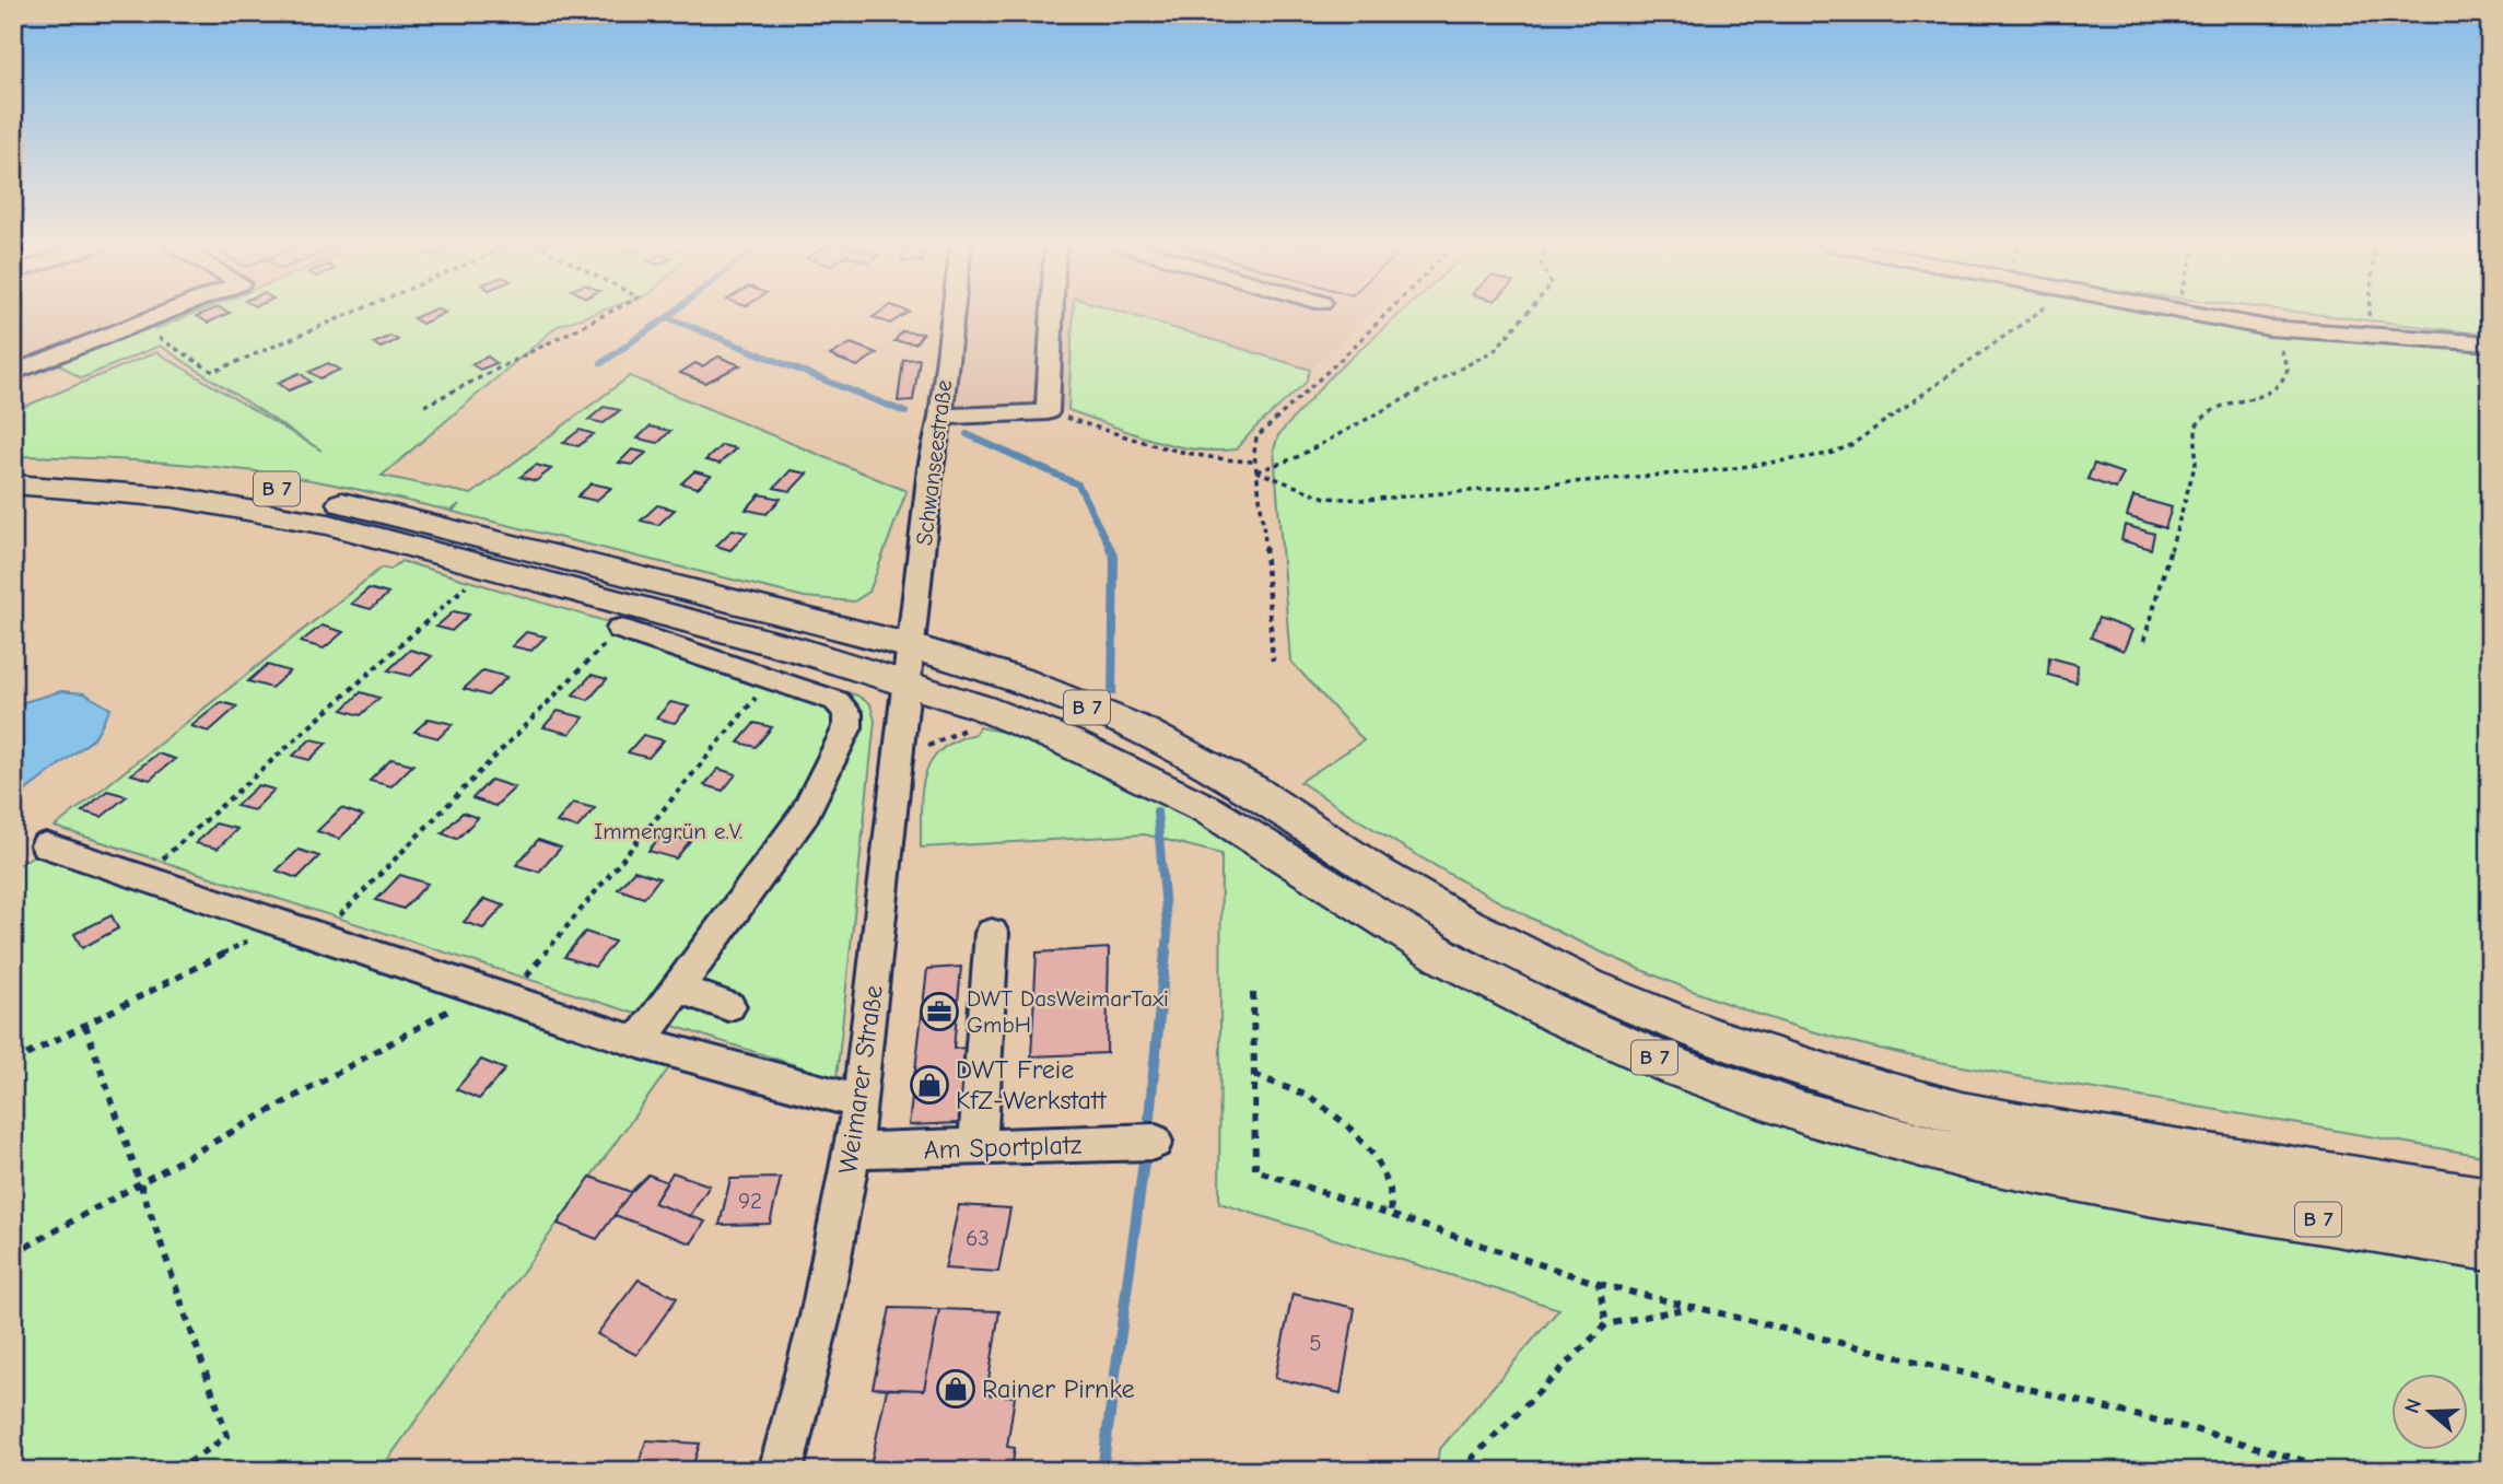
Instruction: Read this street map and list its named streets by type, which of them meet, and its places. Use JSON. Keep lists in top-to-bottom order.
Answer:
{
  "streets": {
    "main road": ["B 7"],
    "street": ["Schwanseestraße", "Weimarer Straße", "Am Sportplatz"]
  },
  "crossings": [
    ["Schwanseestraße", "B 7"],
    ["Schwanseestraße", "Weimarer Straße"],
    ["B 7", "Weimarer Straße"],
    ["Weimarer Straße", "Am Sportplatz"]
  ],
  "parks": ["Immergrün e.V."],
  "places": {
    "office": ["DWT DasWeimarTaxi GmbH"],
    "shop": ["DWT Freie KfZ-Werkstatt", "Rainer Pirnke"]
  },
  "house_numbers": ["92", "63", "5"],
  "north": "left"
}
